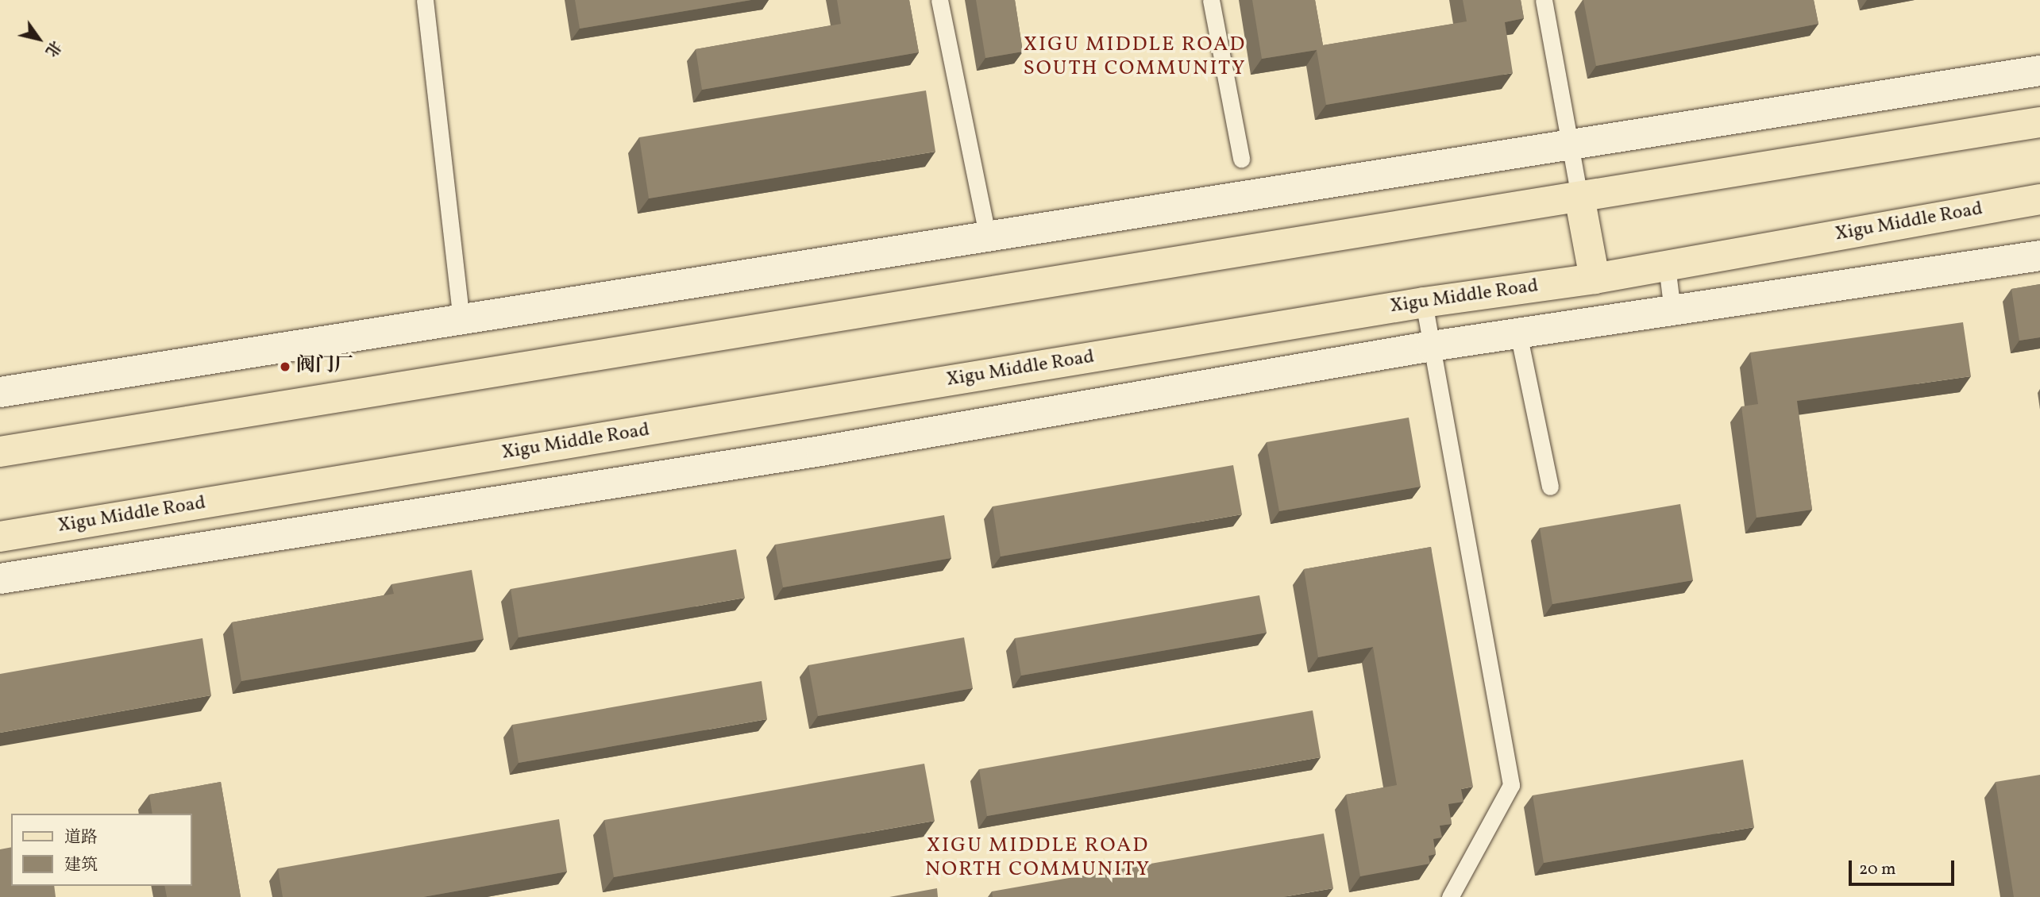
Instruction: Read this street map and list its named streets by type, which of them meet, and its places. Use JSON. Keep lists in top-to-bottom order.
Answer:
{
  "streets": {
    "main road": ["Xigu Middle Road"]
  },
  "districts": ["XIGU MIDDLE ROAD SOUTH COMMUNITY", "XIGU MIDDLE ROAD NORTH COMMUNITY"],
  "places": ["阀门厂"],
  "legend": ["道路", "建筑"],
  "scale_bar": "20 m",
  "north": "bottom right"
}
